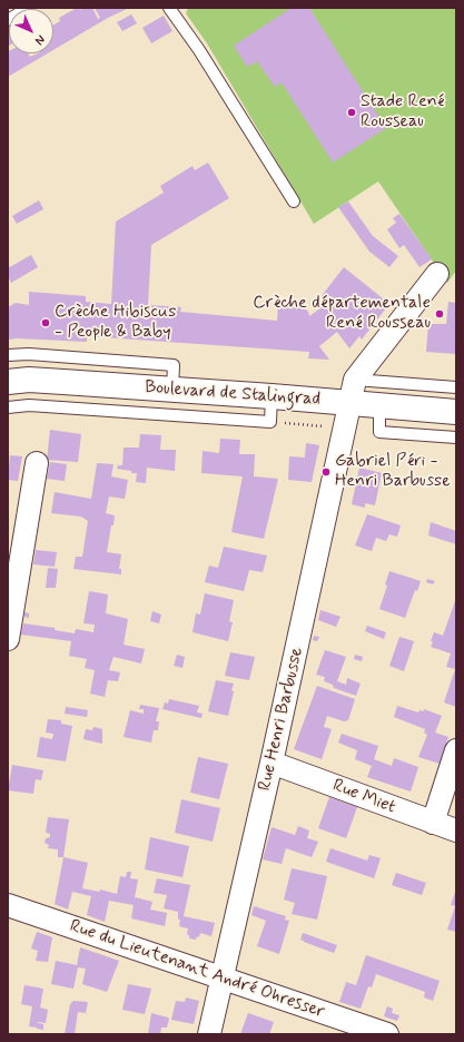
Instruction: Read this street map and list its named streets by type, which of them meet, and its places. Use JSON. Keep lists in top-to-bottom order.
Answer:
{
  "streets": {
    "main road": ["Boulevard de Stalingrad"],
    "street": ["Rue Henri Barbusse", "Rue Miet", "Rue du Lieutenant André Ohresser"]
  },
  "crossings": [
    ["Boulevard de Stalingrad", "Rue Henri Barbusse"],
    ["Rue Henri Barbusse", "Rue Miet"],
    ["Rue Henri Barbusse", "Rue du Lieutenant André Ohresser"]
  ],
  "places": [
    "Stade René Rousseau",
    "Crèche départementale René Rousseau",
    "Crèche Hibiscus - People & Baby",
    "Gabriel Péri - Henri Barbusse"
  ],
  "north": "bottom right"
}
